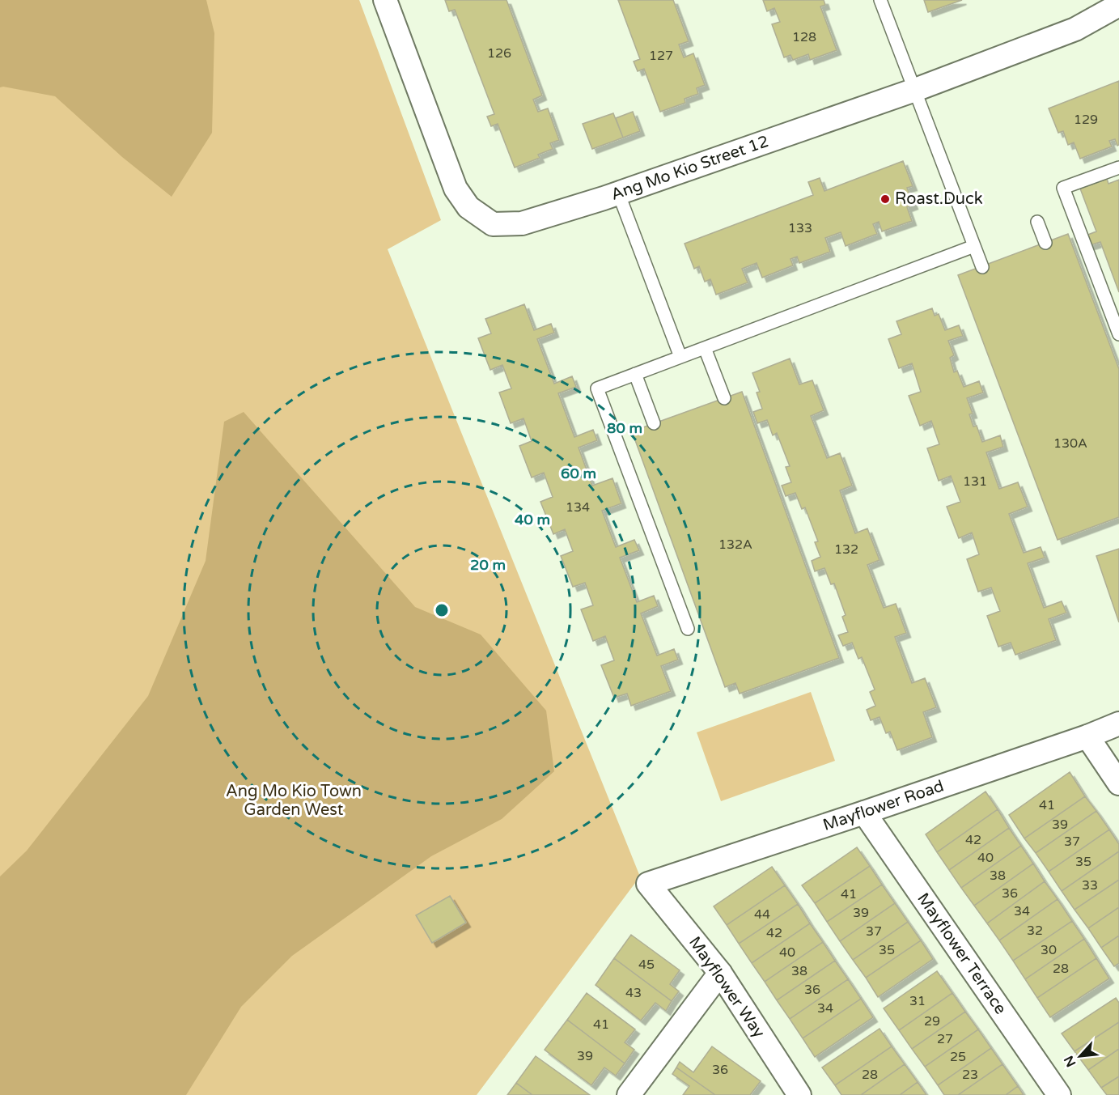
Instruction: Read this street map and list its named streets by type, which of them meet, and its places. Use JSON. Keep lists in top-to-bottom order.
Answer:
{
  "streets": {
    "street": [
      "Ang Mo Kio Street 12",
      "Mayflower Road",
      "Mayflower Terrace",
      "Mayflower Way"
    ]
  },
  "crossings": [
    ["Mayflower Road", "Mayflower Terrace"],
    ["Mayflower Road", "Mayflower Way"]
  ],
  "parks": ["Ang Mo Kio Town Garden West"],
  "places": ["Roast.Duck"],
  "house_numbers": [
    "128",
    "126",
    "127",
    "129",
    "133",
    "130A",
    "131",
    "134",
    "132A",
    "132",
    "41",
    "39",
    "42",
    "37",
    "40",
    "35",
    "38",
    "33",
    "36",
    "41",
    "34",
    "39",
    "44",
    "32",
    "37",
    "42",
    "35",
    "30",
    "40",
    "45",
    "28",
    "38",
    "36",
    "43",
    "31",
    "34",
    "29",
    "41",
    "27",
    "39",
    "25",
    "36",
    "28",
    "23"
  ],
  "north": "bottom left",
  "rings": [
    "80 m",
    "60 m",
    "40 m",
    "20 m"
  ]
}
